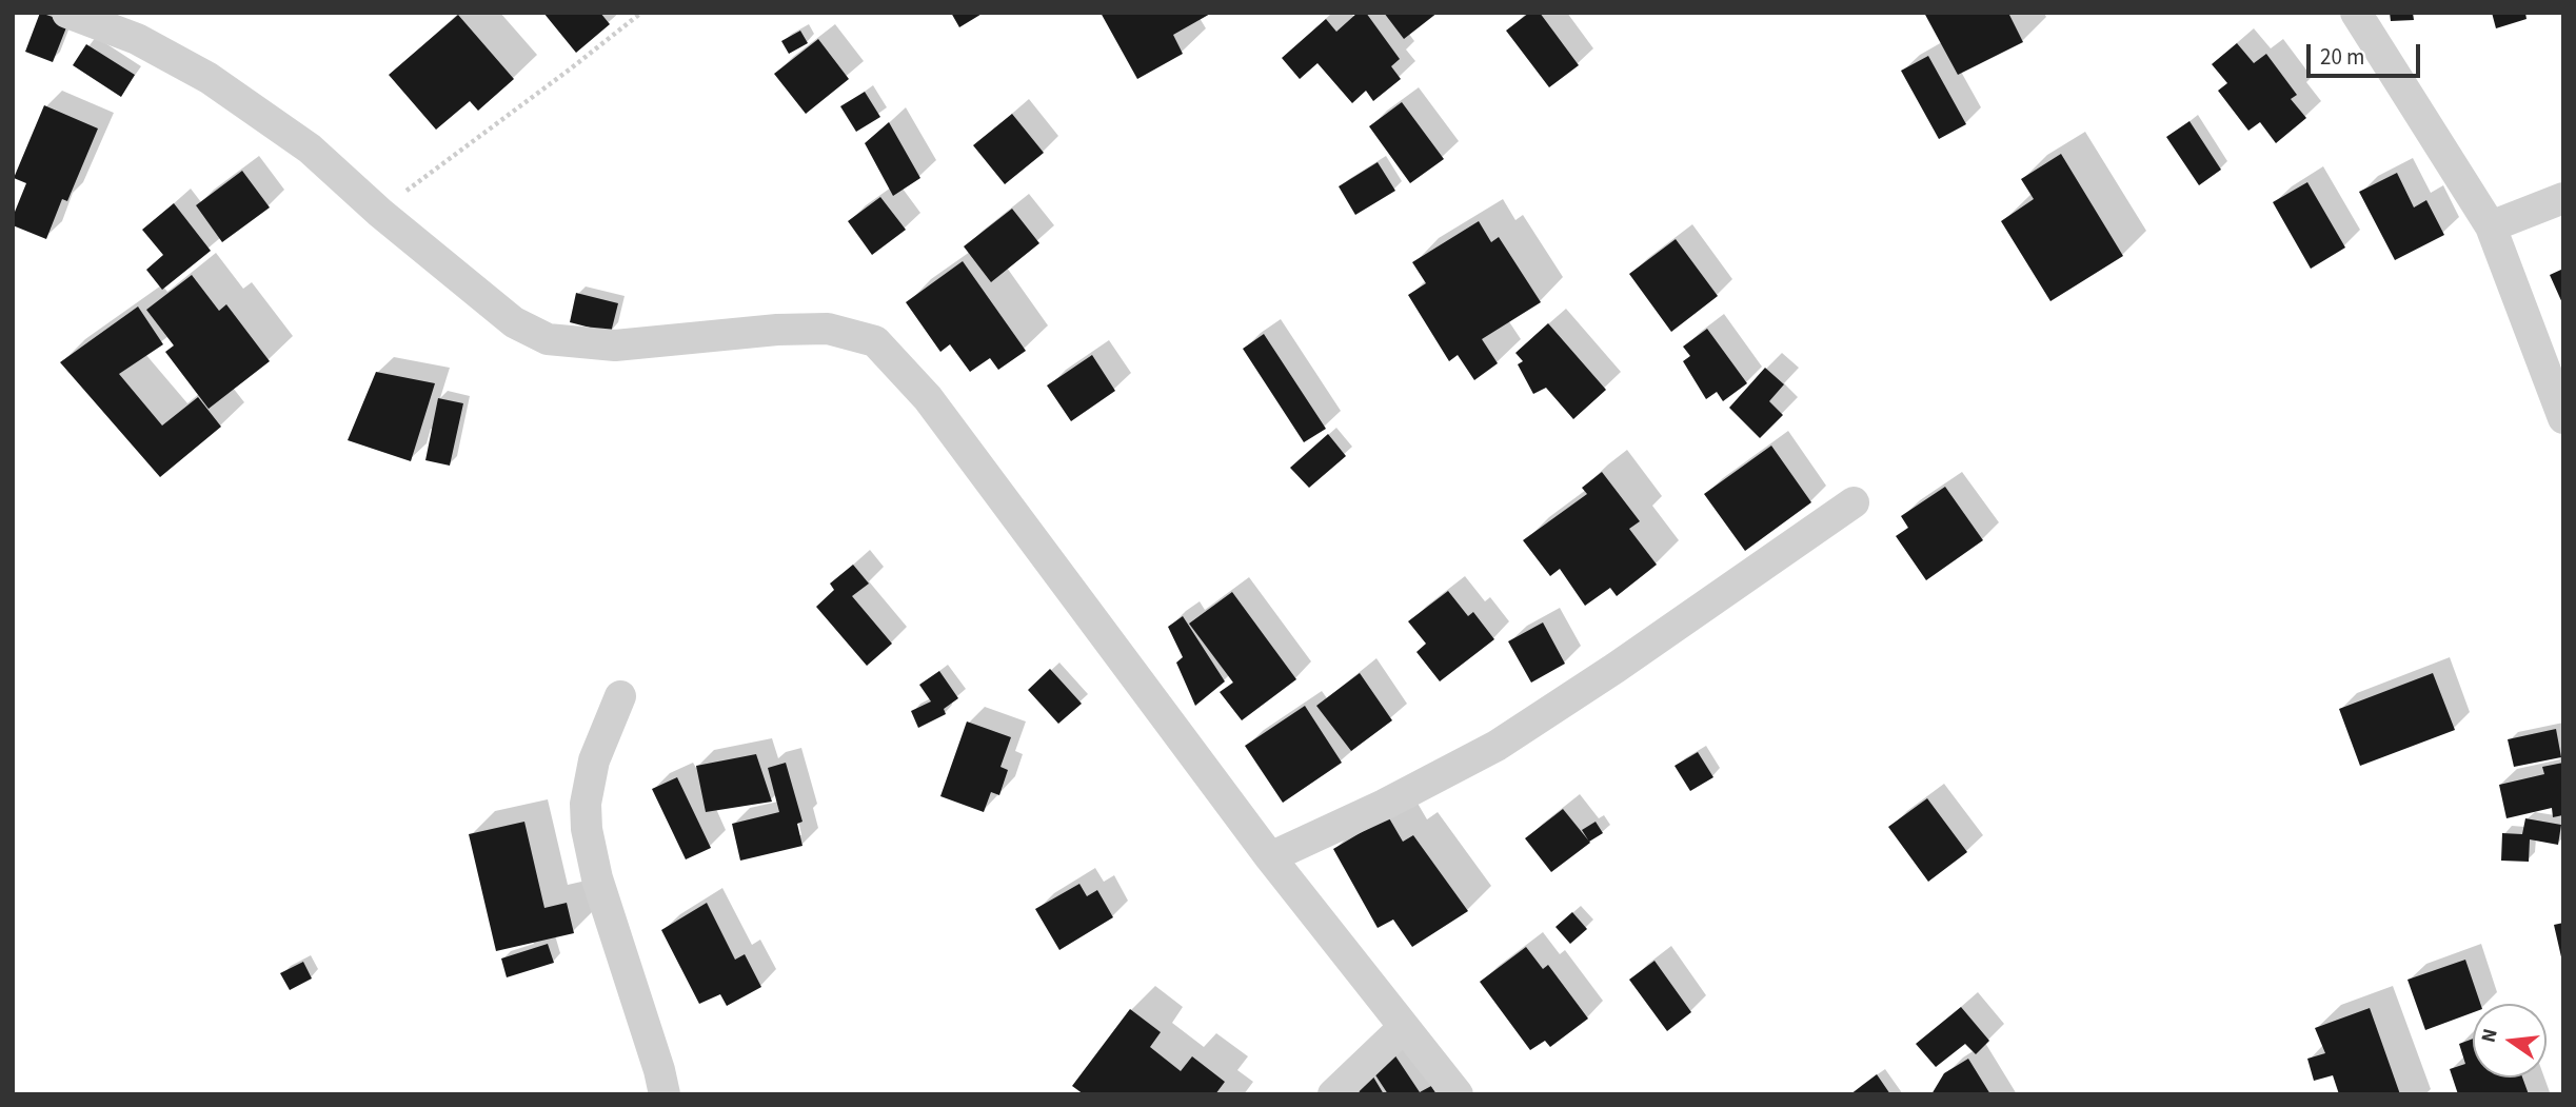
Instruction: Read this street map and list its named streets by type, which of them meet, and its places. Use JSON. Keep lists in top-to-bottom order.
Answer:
{
  "scale_bar": "20 m",
  "north": "left"
}
